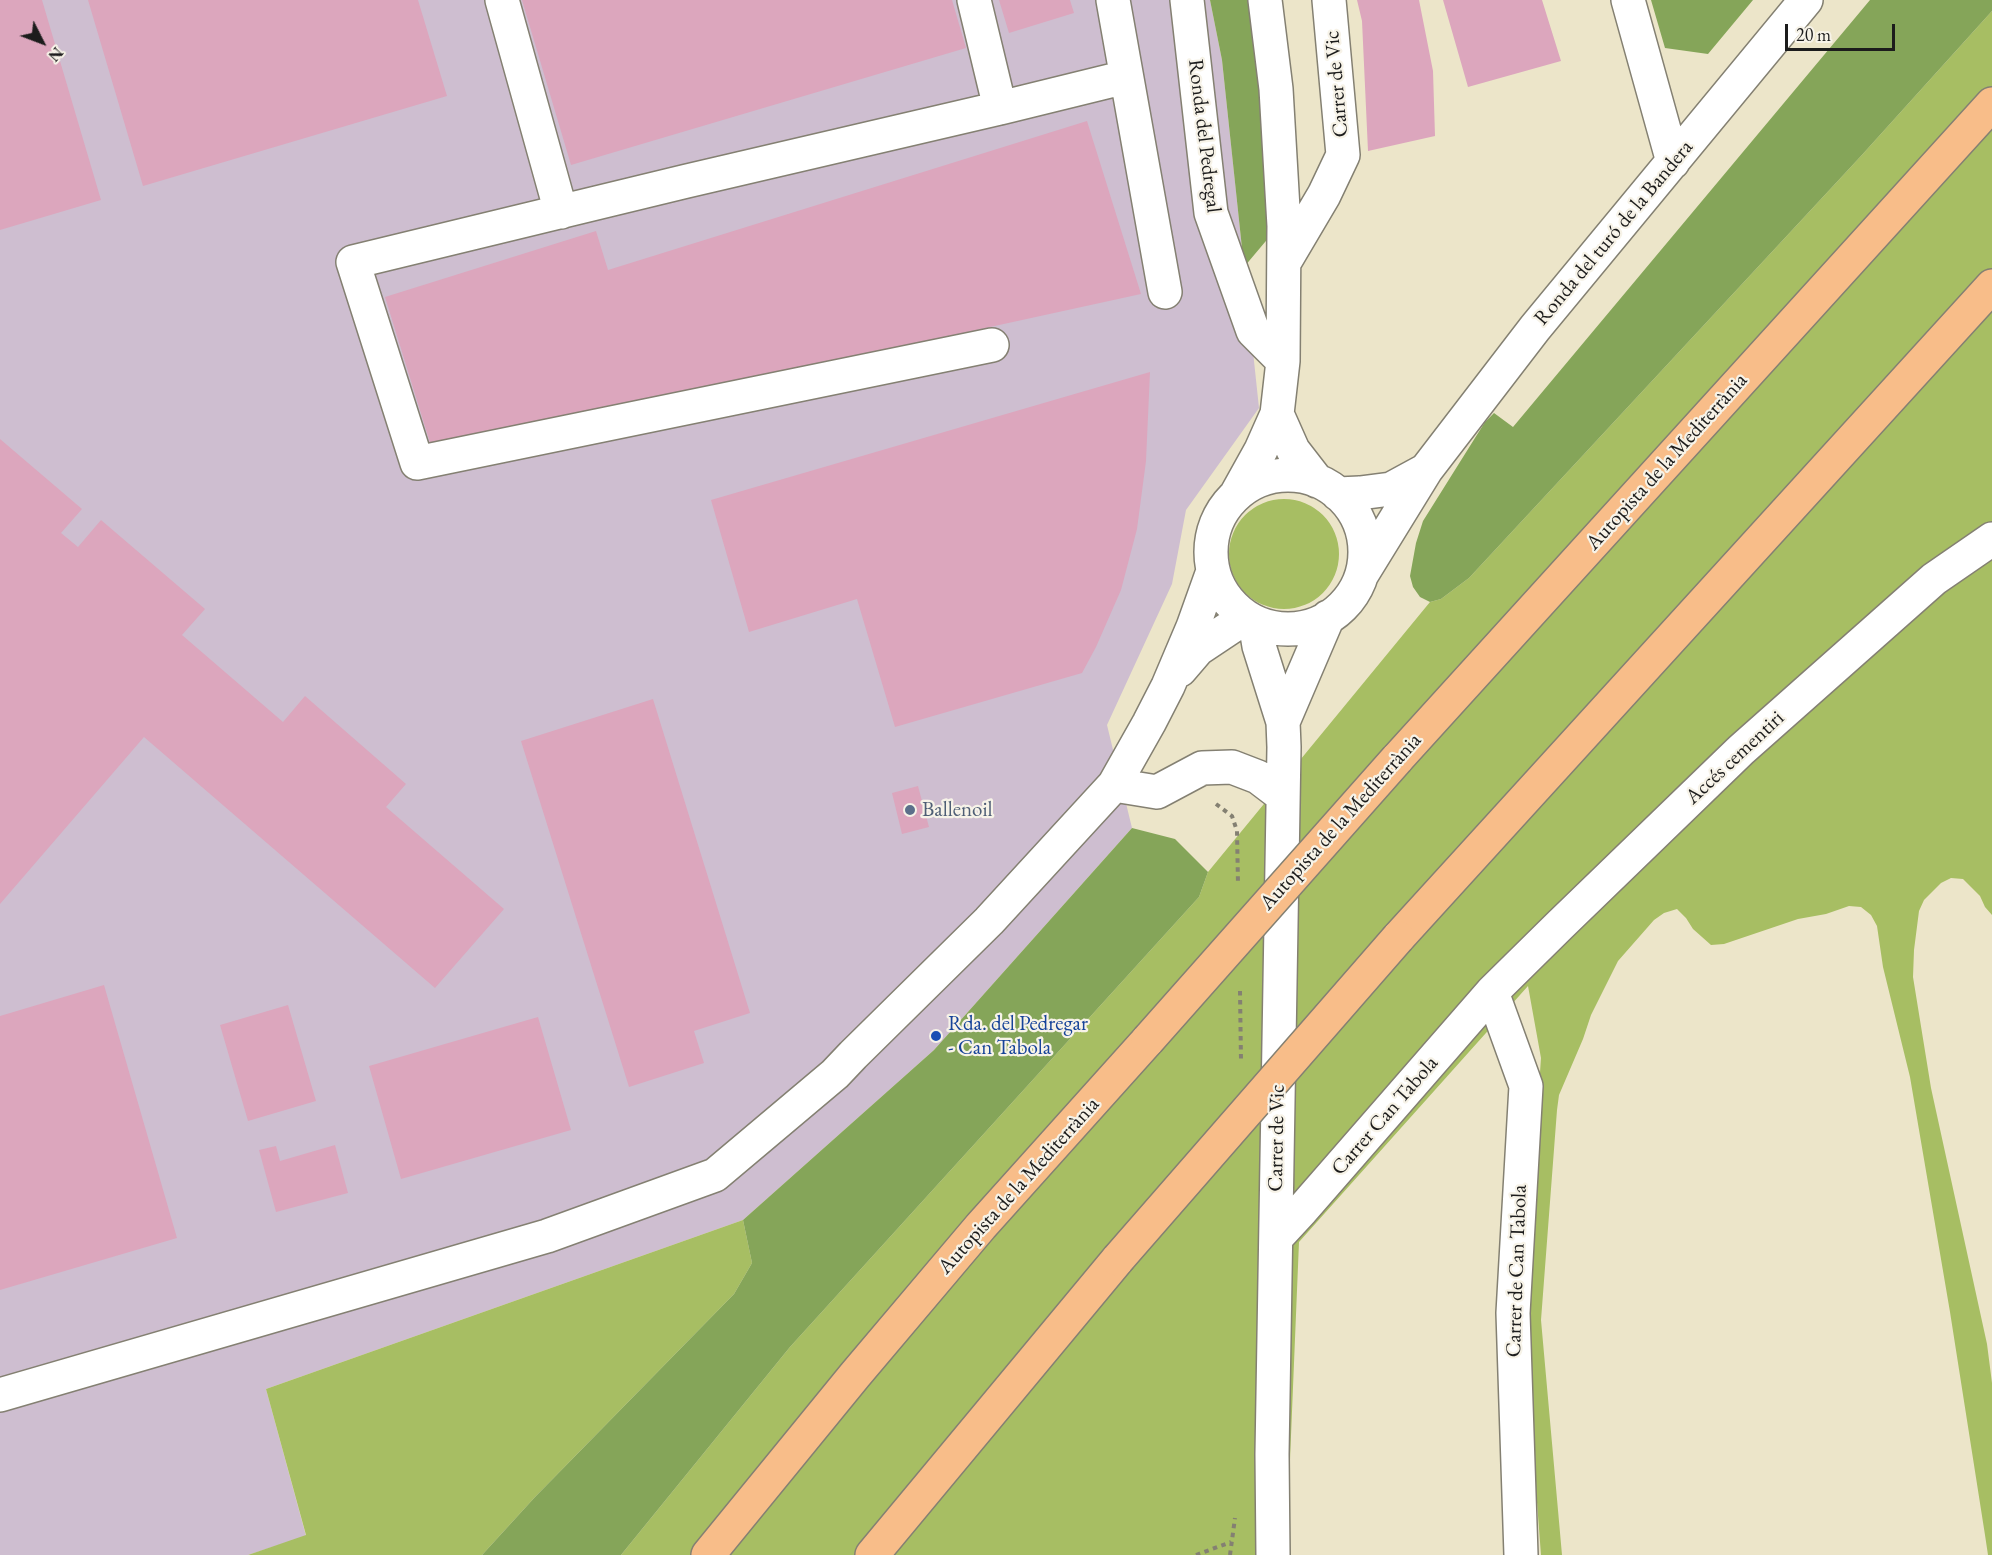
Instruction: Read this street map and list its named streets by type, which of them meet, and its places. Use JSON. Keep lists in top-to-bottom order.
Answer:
{
  "streets": {
    "highway": ["Autopista de la Mediterrània"],
    "street": [
      "Carrer de Vic",
      "Ronda del Pedregal",
      "Ronda del turó de la Bandera",
      "Accés cementiri",
      "Carrer Can Tabola",
      "Carrer de Can Tabola"
    ]
  },
  "crossings": [
    ["Carrer de Vic", "Ronda del Pedregal"],
    ["Carrer de Vic", "Ronda del turó de la Bandera"],
    ["Carrer de Vic", "Carrer Can Tabola"],
    ["Accés cementiri", "Carrer Can Tabola"],
    ["Accés cementiri", "Carrer de Can Tabola"],
    ["Carrer Can Tabola", "Carrer de Can Tabola"]
  ],
  "places": ["Ballenoil", "Rda. del Pedregar - Can Tabola"],
  "scale_bar": "20 m",
  "north": "bottom right"
}
